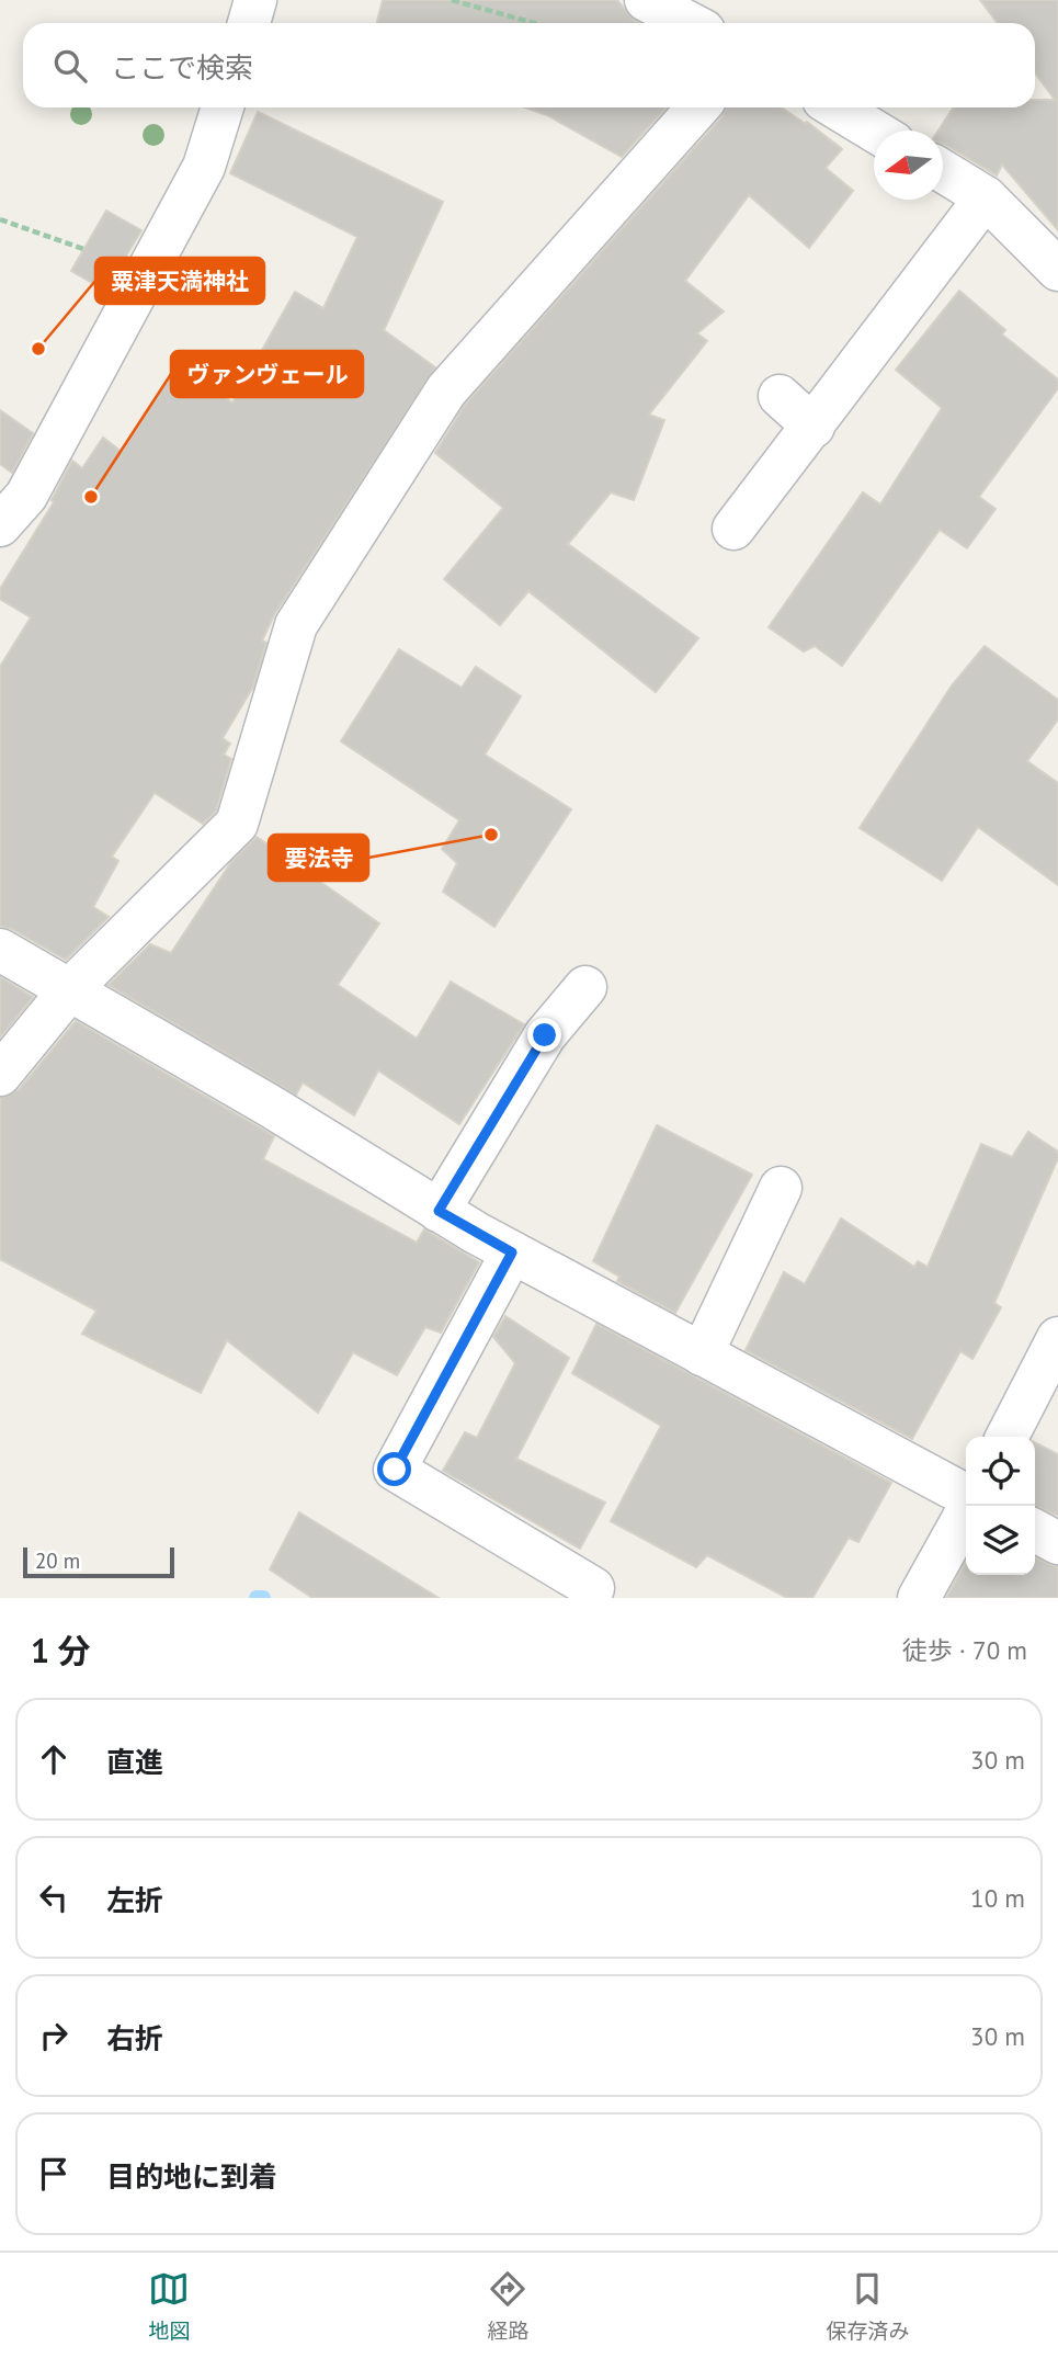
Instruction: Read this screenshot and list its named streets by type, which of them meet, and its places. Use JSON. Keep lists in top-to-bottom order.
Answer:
{
  "places": ["粟津天満神社", "ヴァンヴェール", "要法寺"],
  "scale_bar": "20 m",
  "north": "left",
  "page": {
    "search": "ここで検索",
    "scale": "20 m",
    "heading": ["1 分", "徒歩 · 70 m"],
    "list": [
      ["直進", "30 m"],
      ["左折", "10 m"],
      ["右折", "30 m"],
      "目的地に到着"
    ],
    "nav": ["地図", "経路", "保存済み"]
  }
}
